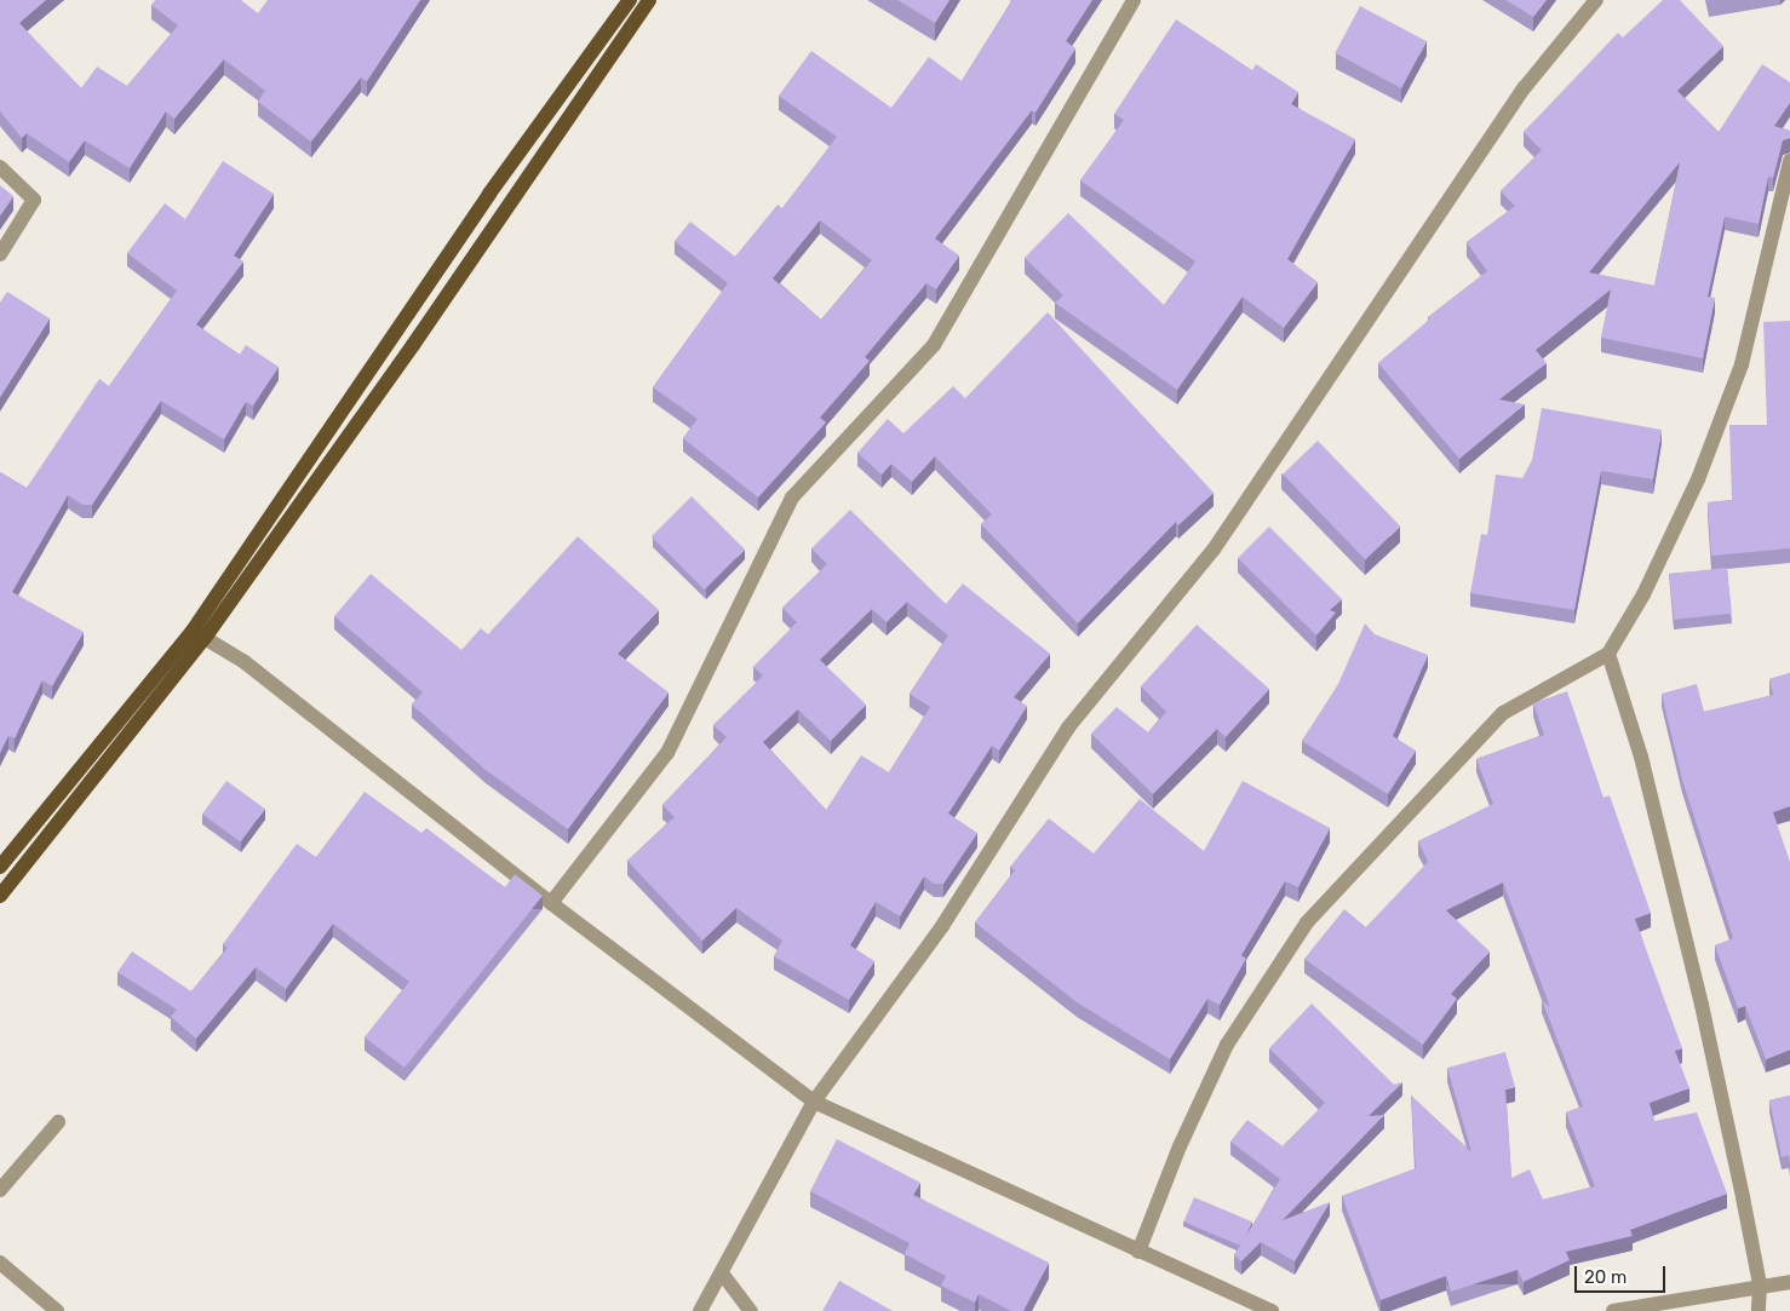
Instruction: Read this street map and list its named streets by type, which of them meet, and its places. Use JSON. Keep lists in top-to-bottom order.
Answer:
{
  "scale_bar": "20 m"
}
